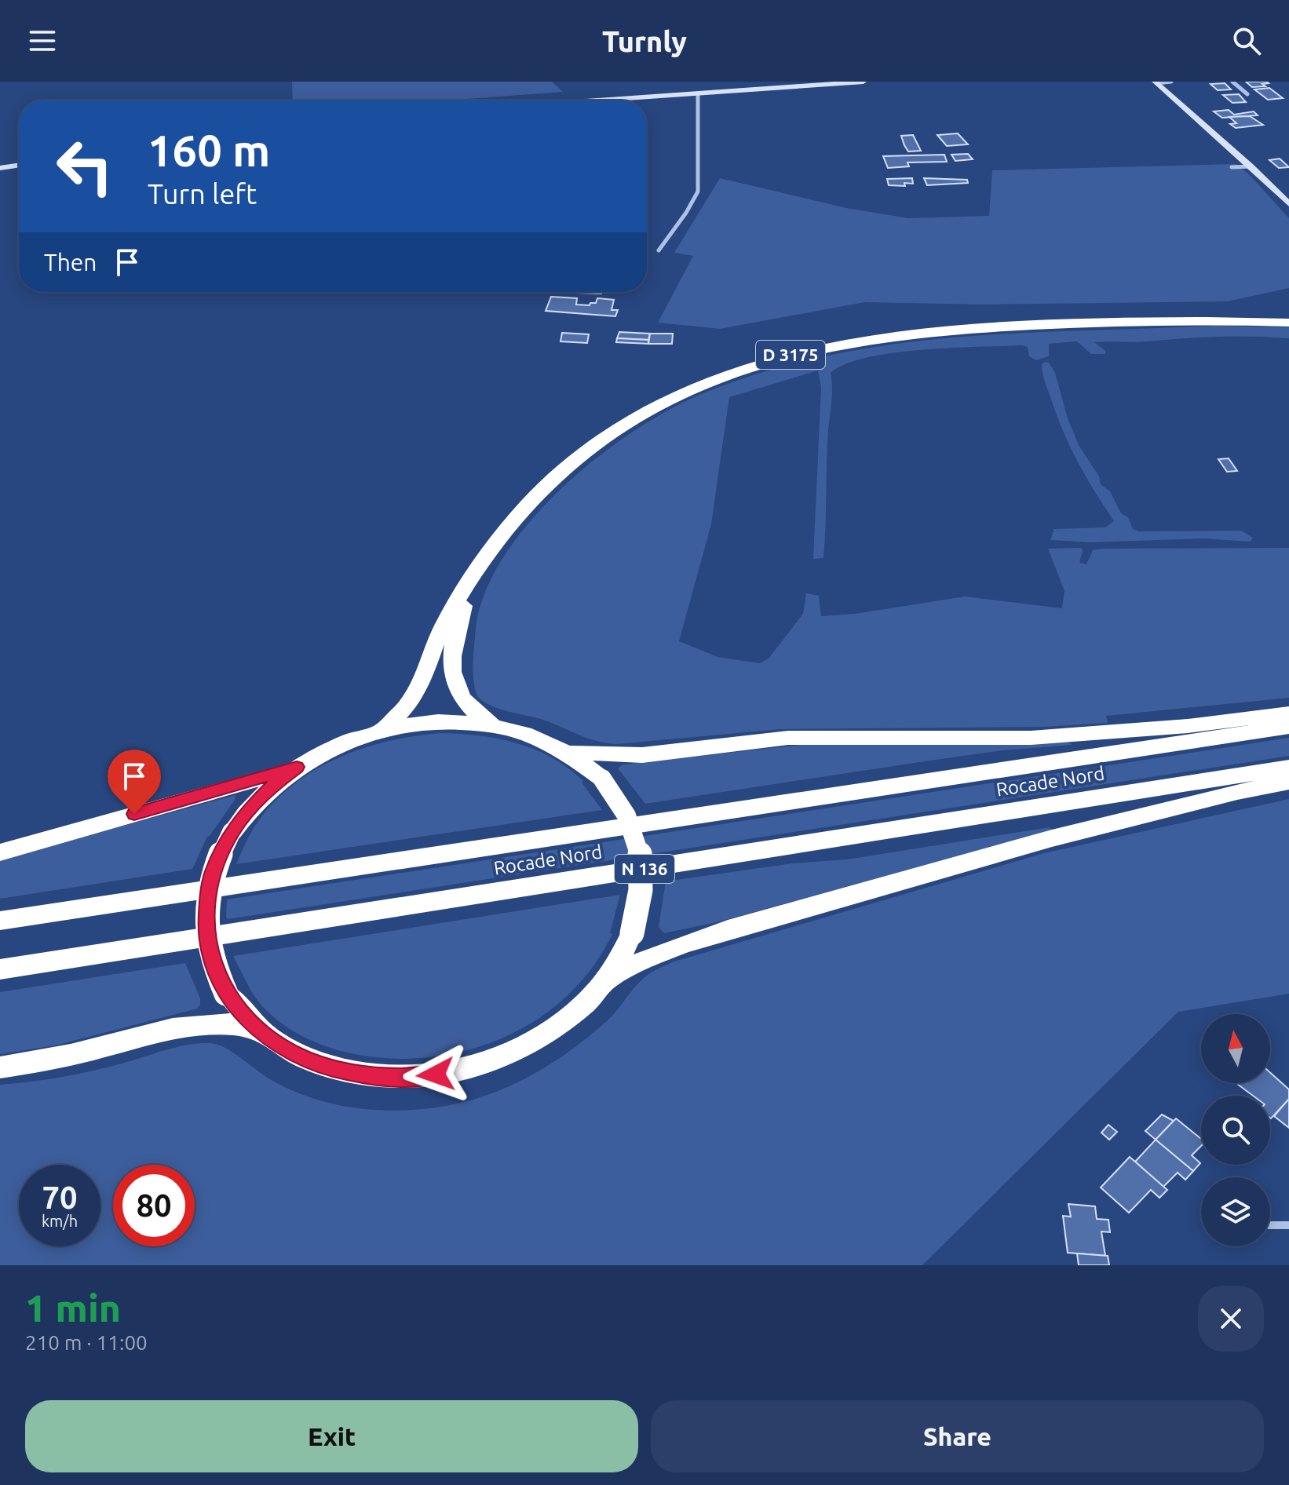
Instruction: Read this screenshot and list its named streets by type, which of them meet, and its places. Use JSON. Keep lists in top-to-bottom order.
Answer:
{
  "streets": {
    "highway": ["D 3175", "Rocade Nord", "N 136"]
  },
  "north": "top",
  "page": {
    "header": "Turnly",
    "turn": ["160 m", "Turn left"],
    "then": "Then",
    "speed": "70 km/h",
    "limit": "80",
    "heading": ["1 min", "210 m · 11:00"],
    "buttons": ["Exit", "Share"]
  }
}
